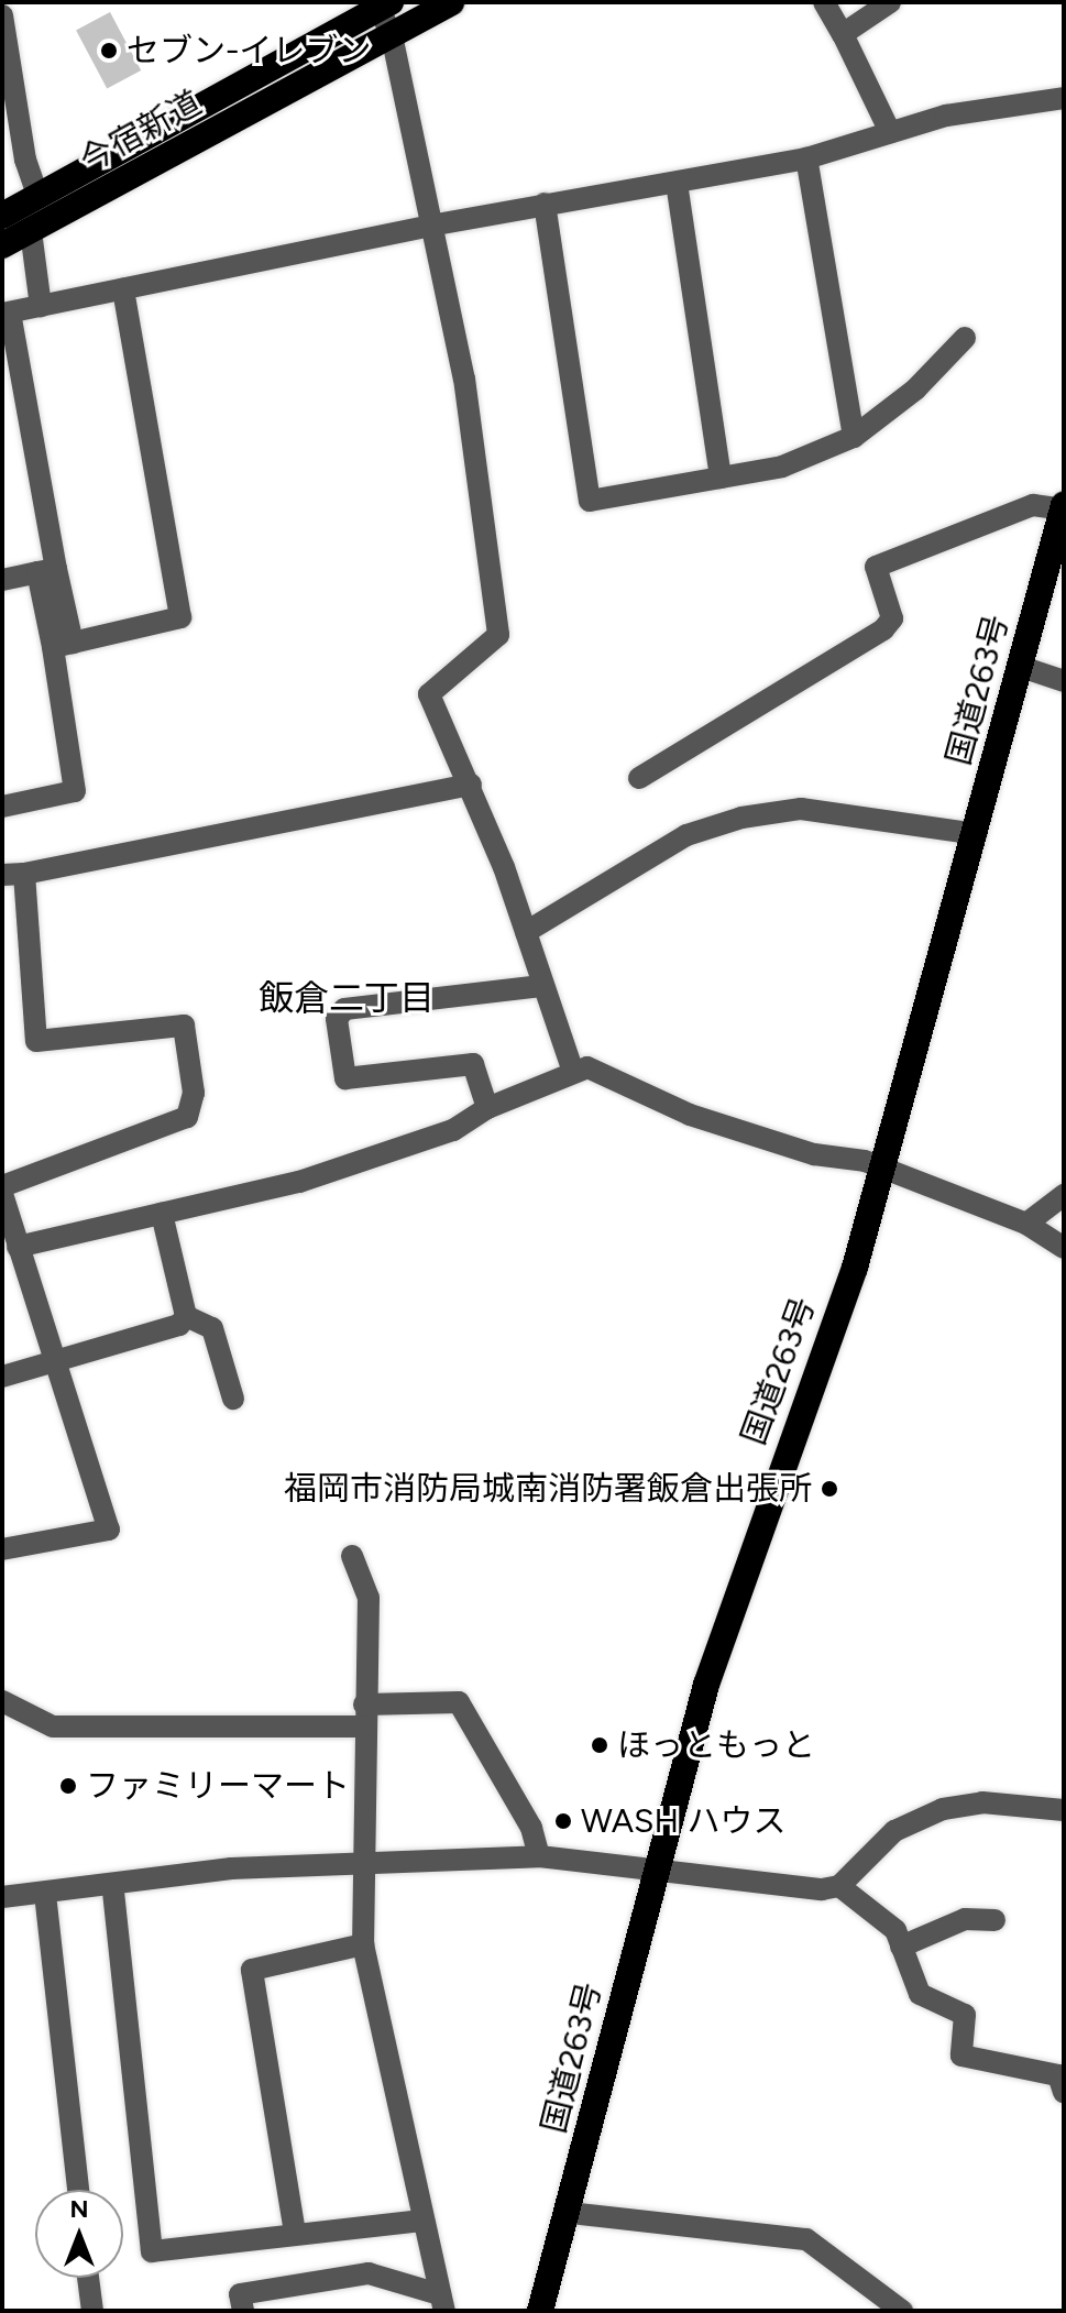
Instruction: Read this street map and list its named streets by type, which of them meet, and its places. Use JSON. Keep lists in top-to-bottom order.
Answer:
{
  "streets": {
    "highway": ["今宿新道", "国道263号"]
  },
  "districts": ["飯倉二丁目"],
  "places": [
    "セブン-イレブン",
    "福岡市消防局城南消防署飯倉出張所",
    "ほっともっと",
    "ファミリーマート",
    "WASH ハウス"
  ],
  "north": "top"
}
